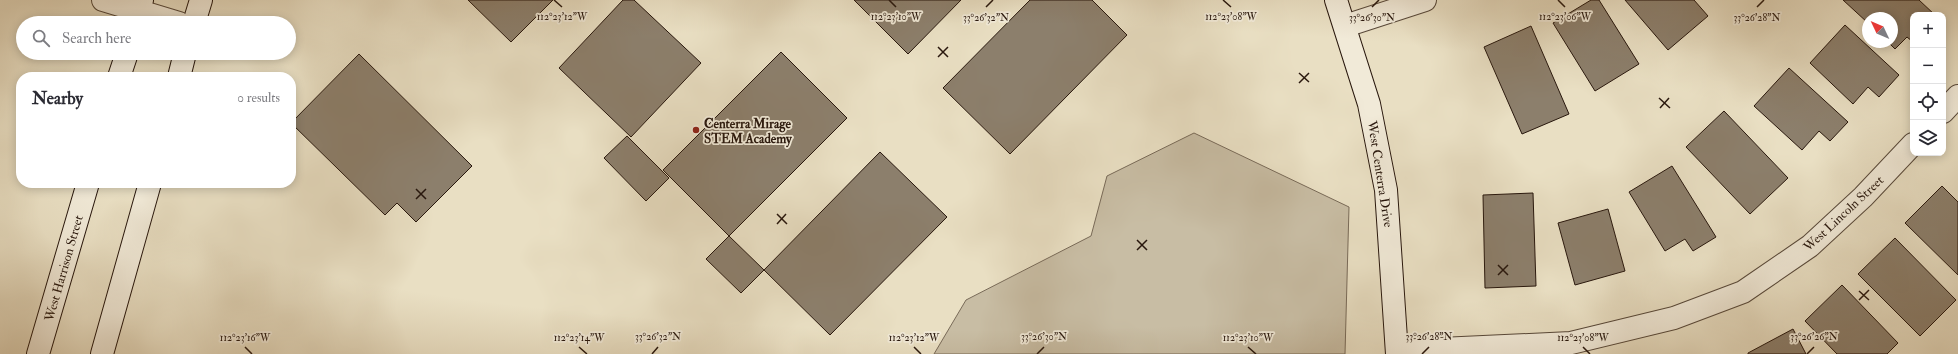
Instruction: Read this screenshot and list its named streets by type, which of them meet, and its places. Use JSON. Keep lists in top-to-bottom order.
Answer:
{
  "streets": {
    "street": ["West Centerra Drive", "West Lincoln Street", "West Harrison Street"]
  },
  "crossings": [
    ["West Centerra Drive", "West Lincoln Street"]
  ],
  "places": ["Centerra Mirage STEM Academy"],
  "north": "top left",
  "page": {
    "map_buttons": ["+", "−"],
    "search": "Search here",
    "heading": ["Nearby", "0 results"]
  },
  "coordinates": [
    "112°23'12\"W",
    "112°23'10\"W",
    "112°23'08\"W",
    "112°23'06\"W",
    "33°26'32\"N",
    "33°26'30\"N",
    "33°26'28\"N",
    "33°26'26\"N",
    "112°23'16\"W",
    "112°23'14\"W"
  ]
}
